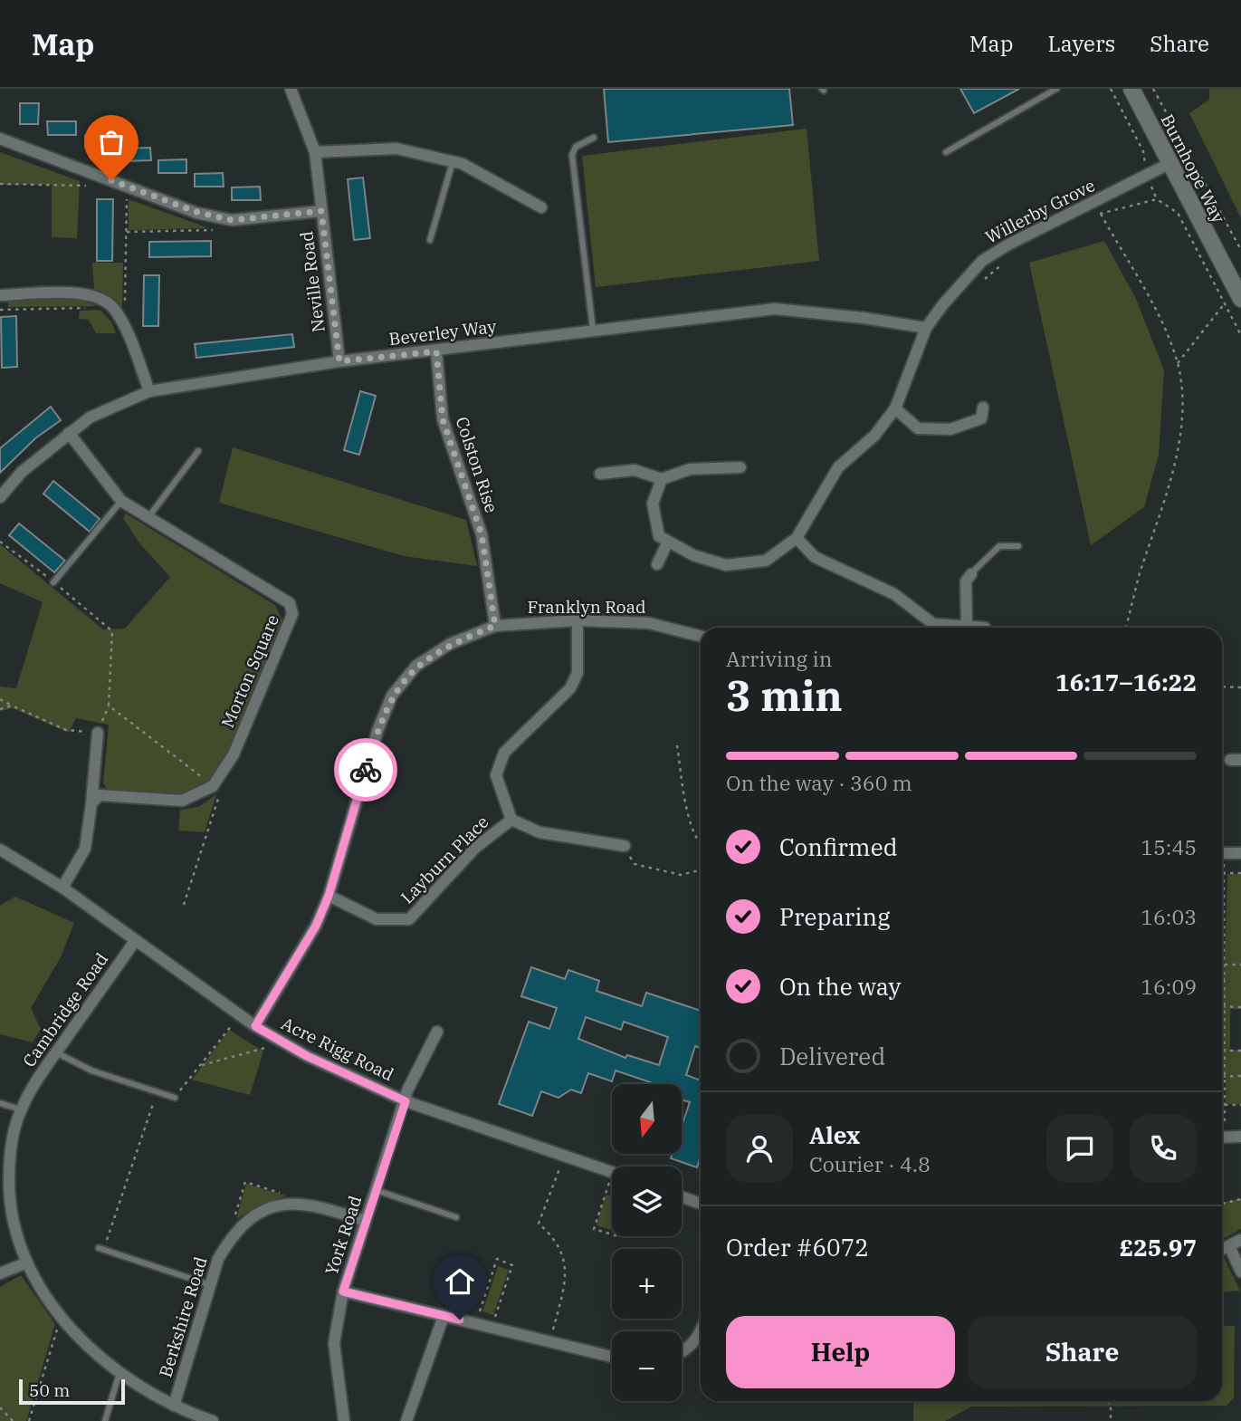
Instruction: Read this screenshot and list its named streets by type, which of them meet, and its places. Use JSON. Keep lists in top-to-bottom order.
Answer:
{
  "streets": {
    "main road": ["Burnhope Way"],
    "street": [
      "Willerby Grove",
      "Neville Road",
      "Beverley Way",
      "Colston Rise",
      "Franklyn Road",
      "Morton Square",
      "Layburn Place",
      "Cambridge Road",
      "Acre Rigg Road",
      "York Road",
      "Berkshire Road"
    ]
  },
  "crossings": [
    ["Burnhope Way", "Willerby Grove"],
    ["Willerby Grove", "Beverley Way"],
    ["Neville Road", "Beverley Way"],
    ["Beverley Way", "Colston Rise"],
    ["Beverley Way", "Morton Square"],
    ["Colston Rise", "Franklyn Road"],
    ["Franklyn Road", "Layburn Place"],
    ["Franklyn Road", "Acre Rigg Road"],
    ["Cambridge Road", "Acre Rigg Road"],
    ["Cambridge Road", "Berkshire Road"],
    ["Acre Rigg Road", "York Road"],
    ["York Road", "Berkshire Road"]
  ],
  "scale_bar": "50 m",
  "north": "bottom",
  "page": {
    "header": "Map",
    "nav": ["Map", "Layers", "Share"],
    "heading": ["3 min", "Arriving in", "16:17–16:22"],
    "panel": [
      "Alex",
      "Courier · 4.8",
      "Order #6072",
      "£25.97"
    ],
    "bar": "On the way · 360 m",
    "list": [
      ["Confirmed", "15:45"],
      ["Preparing", "16:03"],
      ["On the way", "16:09"],
      "Delivered"
    ],
    "map_buttons": ["+", "−"],
    "buttons": ["Help", "Share"],
    "scale": "50 m"
  }
}
